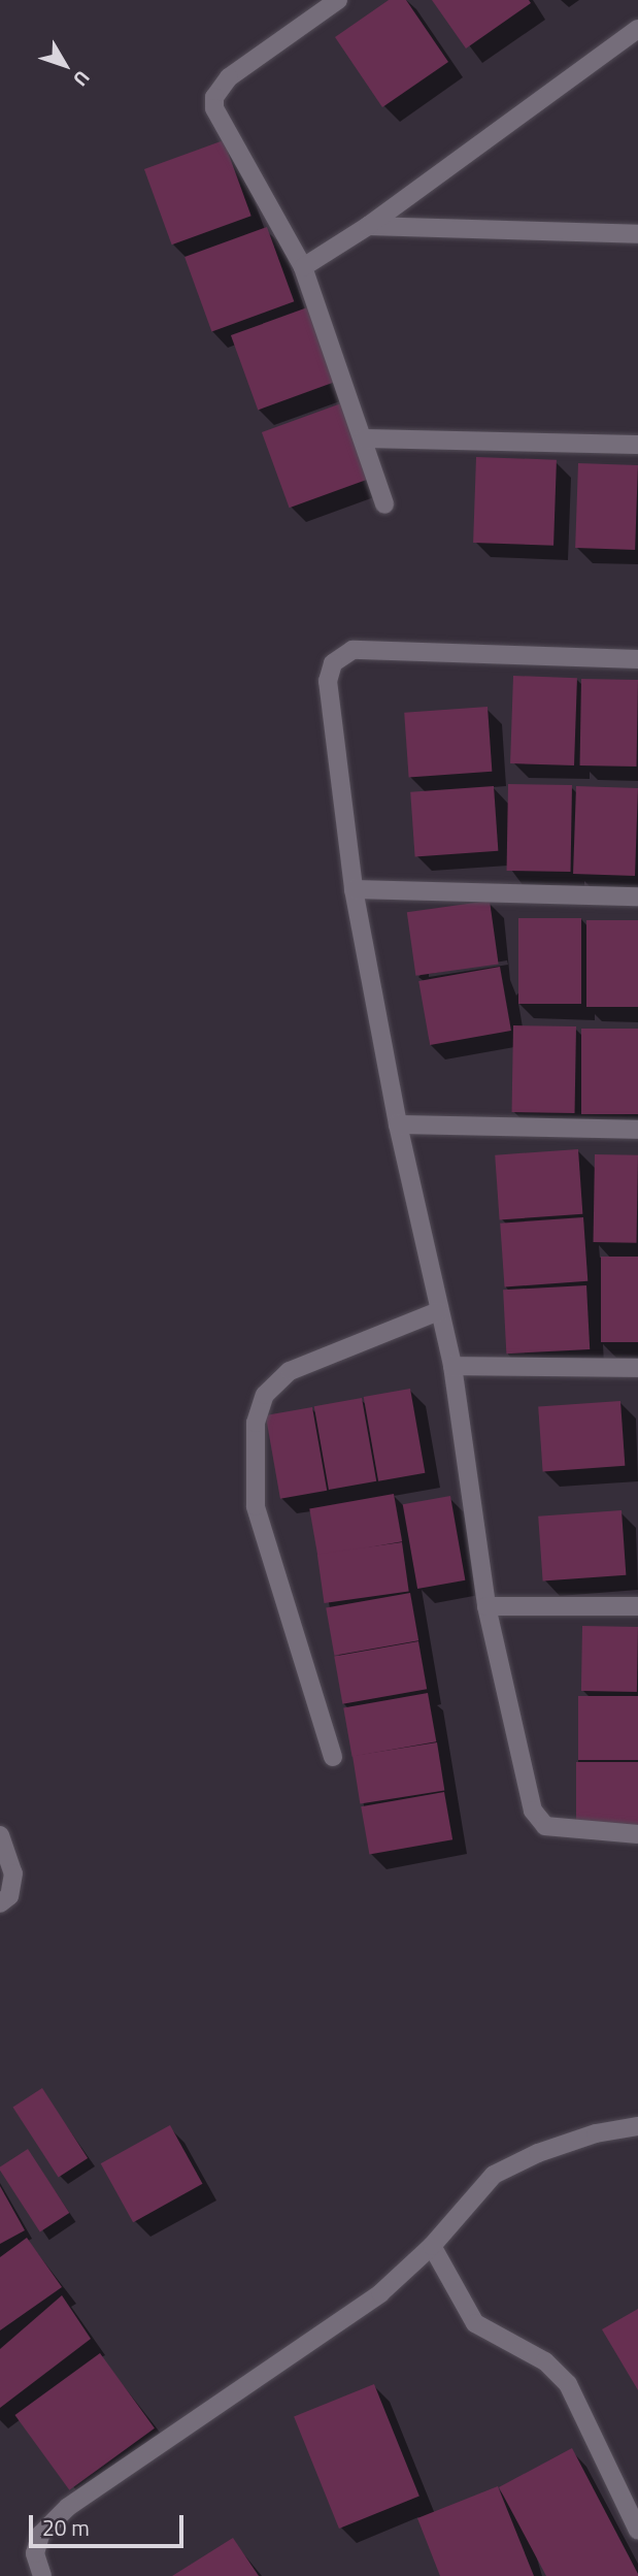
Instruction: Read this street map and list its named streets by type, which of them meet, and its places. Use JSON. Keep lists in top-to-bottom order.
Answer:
{
  "scale_bar": "20 m",
  "north": "bottom right"
}
